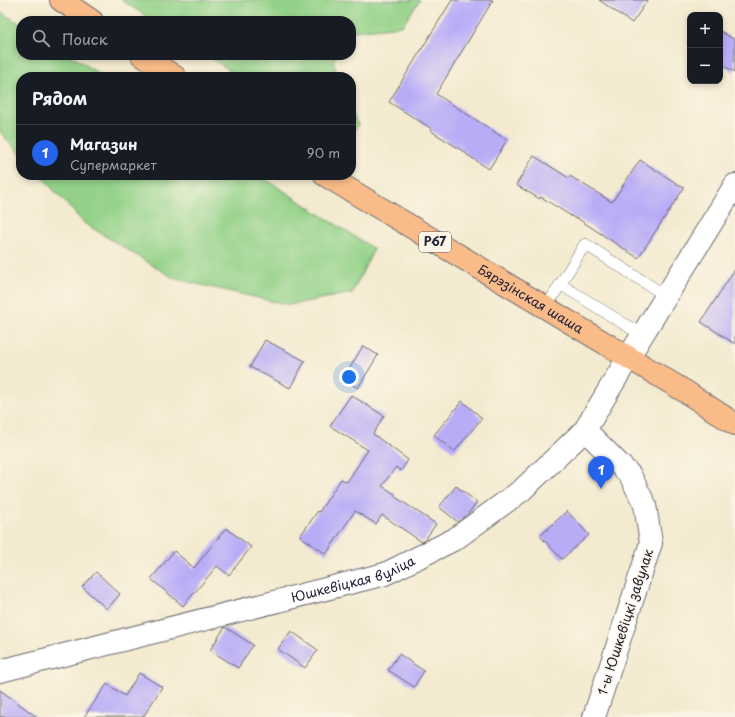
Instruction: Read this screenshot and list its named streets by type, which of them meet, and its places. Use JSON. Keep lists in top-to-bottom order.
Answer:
{
  "streets": {
    "main road": ["Р67", "Бярэзінская шаша"],
    "street": ["Юшкевіцкая вуліца", "1-ы Юшкевіцкі завулак"]
  },
  "crossings": [
    ["Бярэзінская шаша", "Юшкевіцкая вуліца"],
    ["Юшкевіцкая вуліца", "1-ы Юшкевіцкі завулак"]
  ],
  "page": {
    "map_buttons": ["+", "−"],
    "search": "Поиск",
    "heading": "Рядом",
    "list": [
      {
        "mark": "1",
        "name": "Магазин",
        "note": "Супермаркет",
        "value": "90 m"
      }
    ],
    "pins": "1"
  }
}
